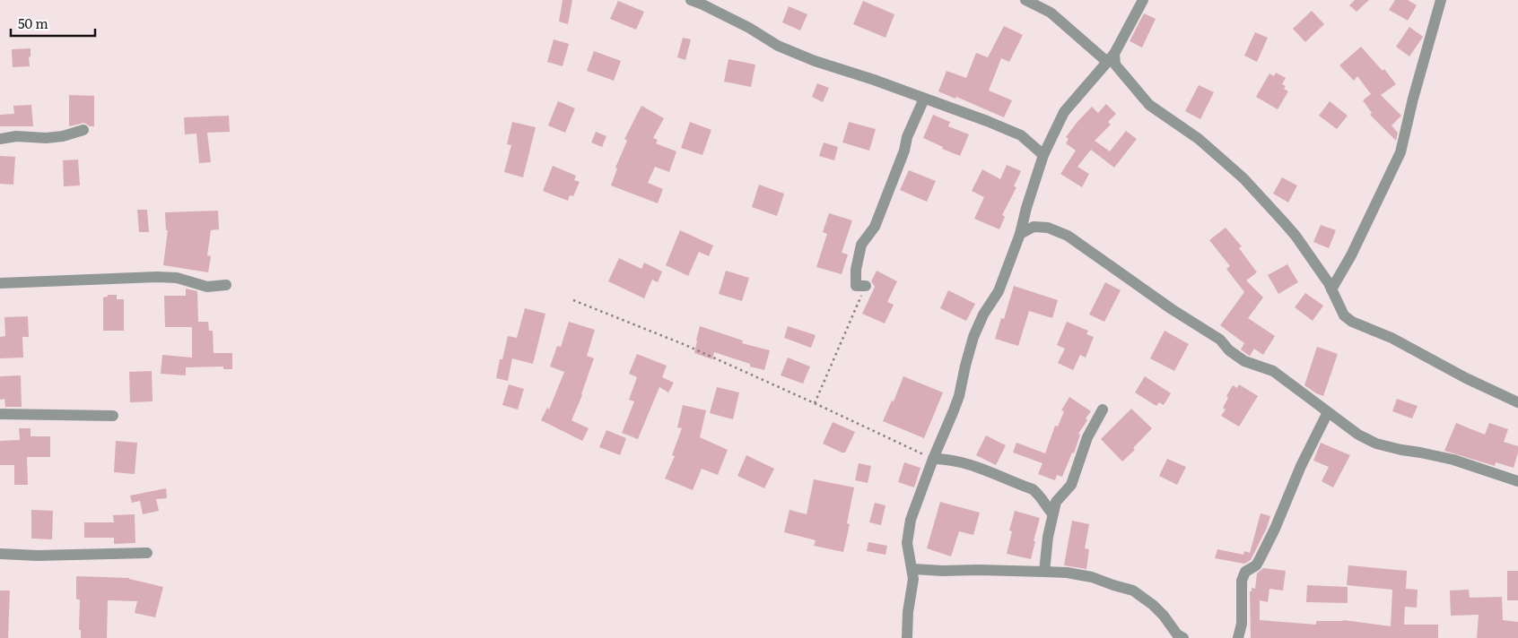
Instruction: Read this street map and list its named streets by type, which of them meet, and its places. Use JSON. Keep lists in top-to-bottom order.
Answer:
{
  "scale_bar": "50 m"
}
